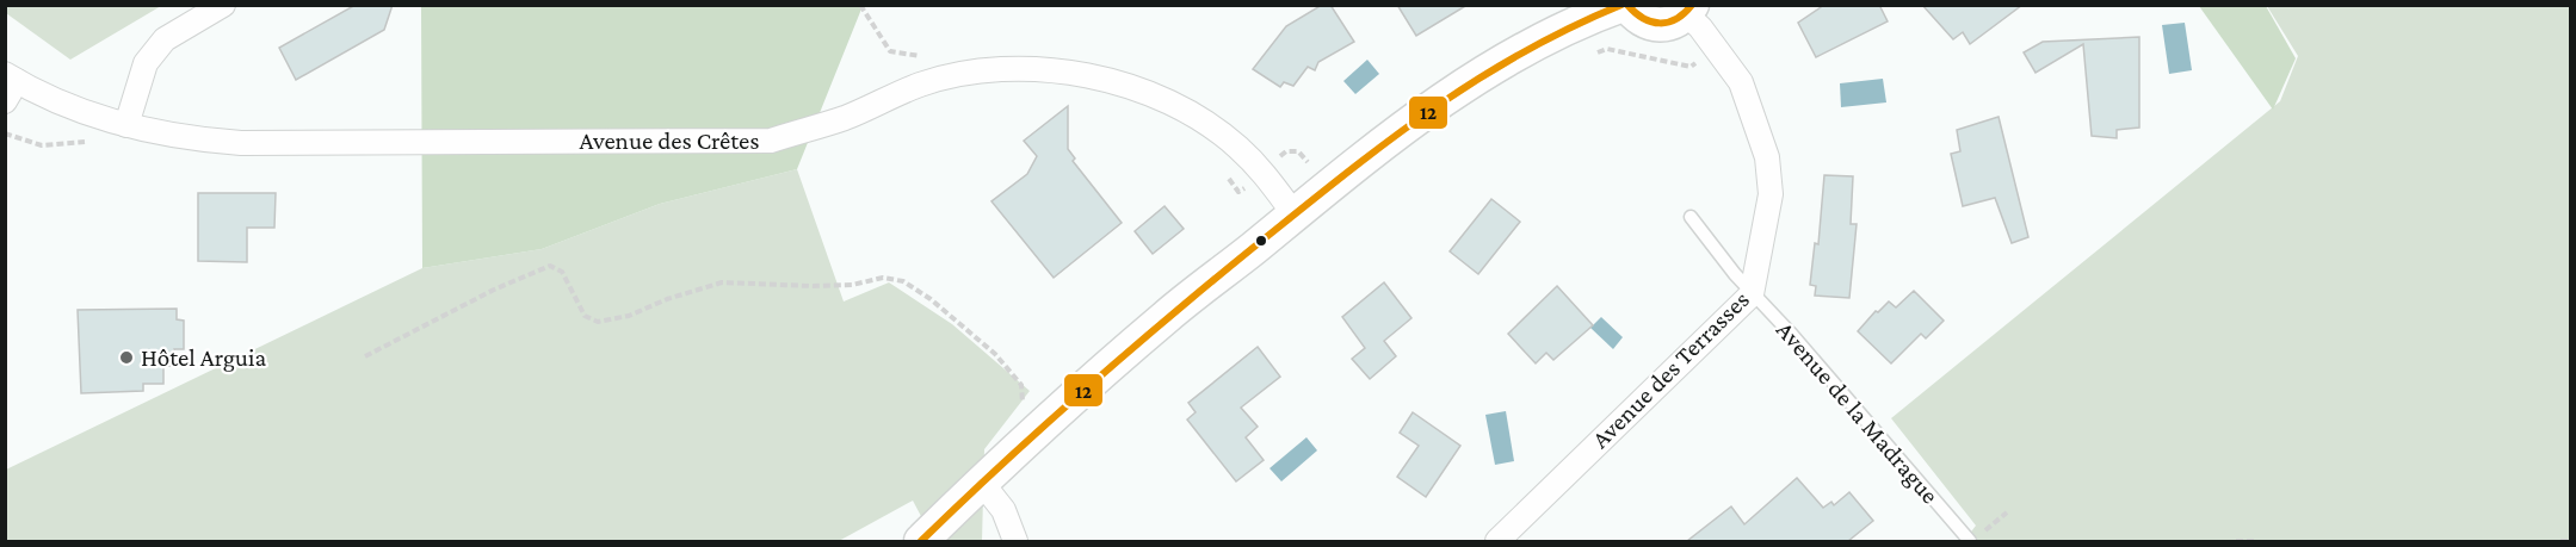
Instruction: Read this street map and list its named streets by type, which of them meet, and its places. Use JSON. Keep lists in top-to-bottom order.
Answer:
{
  "streets": {
    "street": ["Avenue des Crêtes", "Avenue des Terrasses"],
    "lane": ["Avenue de la Madrague"]
  },
  "crossings": [
    ["Avenue des Terrasses", "Avenue de la Madrague"]
  ],
  "places": ["Hôtel Arguia"],
  "lines": ["transit line 12"]
}
